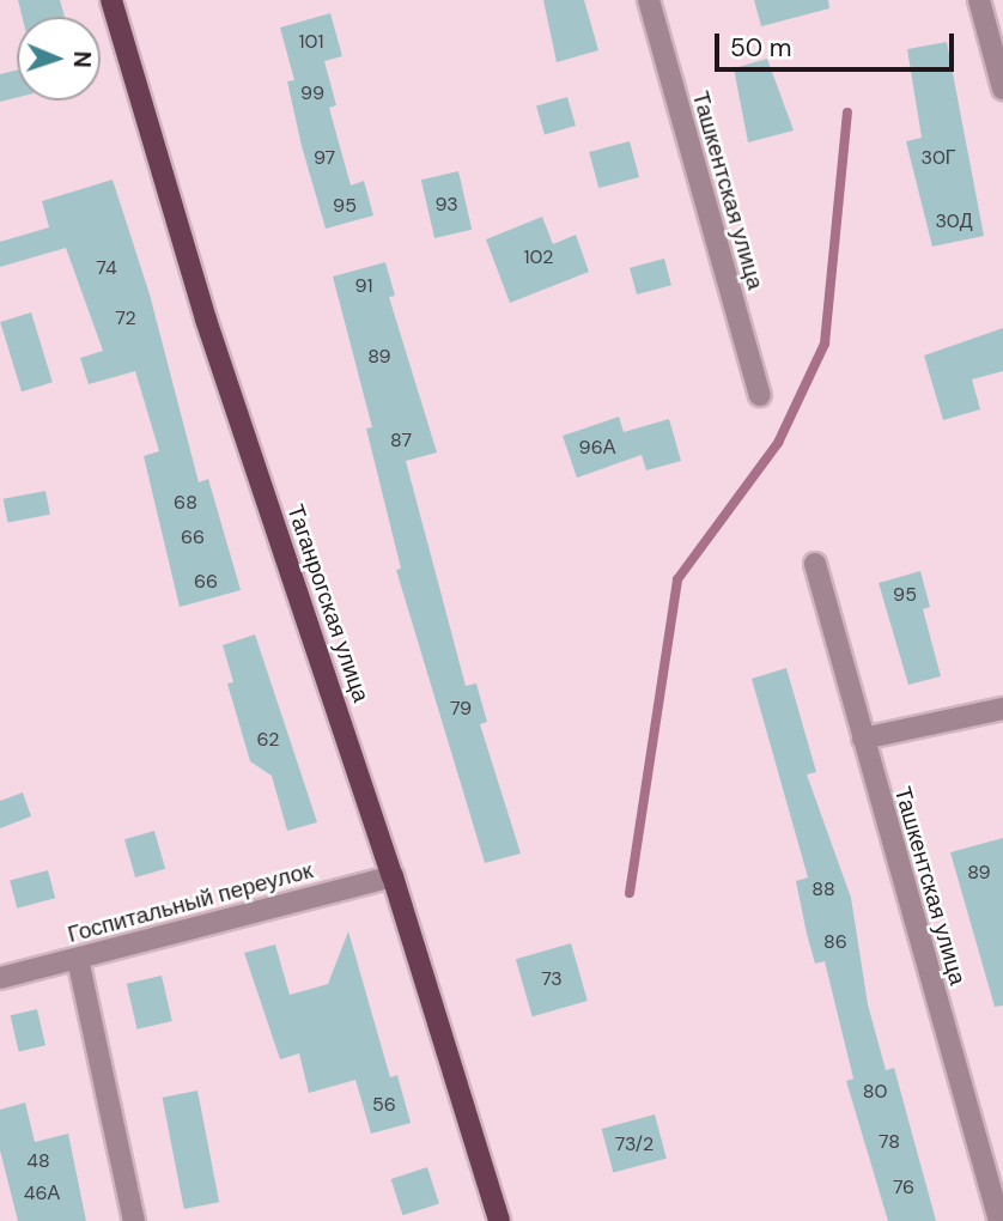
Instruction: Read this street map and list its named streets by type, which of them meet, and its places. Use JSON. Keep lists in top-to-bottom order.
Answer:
{
  "streets": {
    "main road": ["Таганрогская улица"],
    "street": ["Ташкентская улица", "Госпитальный переулок"]
  },
  "crossings": [
    ["Таганрогская улица", "Госпитальный переулок"]
  ],
  "house_numbers": [
    "101",
    "99",
    "97",
    "30Г",
    "93",
    "95",
    "30Д",
    "102",
    "74",
    "91",
    "72",
    "89",
    "87",
    "96А",
    "68",
    "66",
    "66",
    "95",
    "79",
    "62",
    "89",
    "88",
    "86",
    "73",
    "80",
    "56",
    "78",
    "73/2",
    "48",
    "76",
    "46А"
  ],
  "scale_bar": "50 m",
  "north": "right"
}
